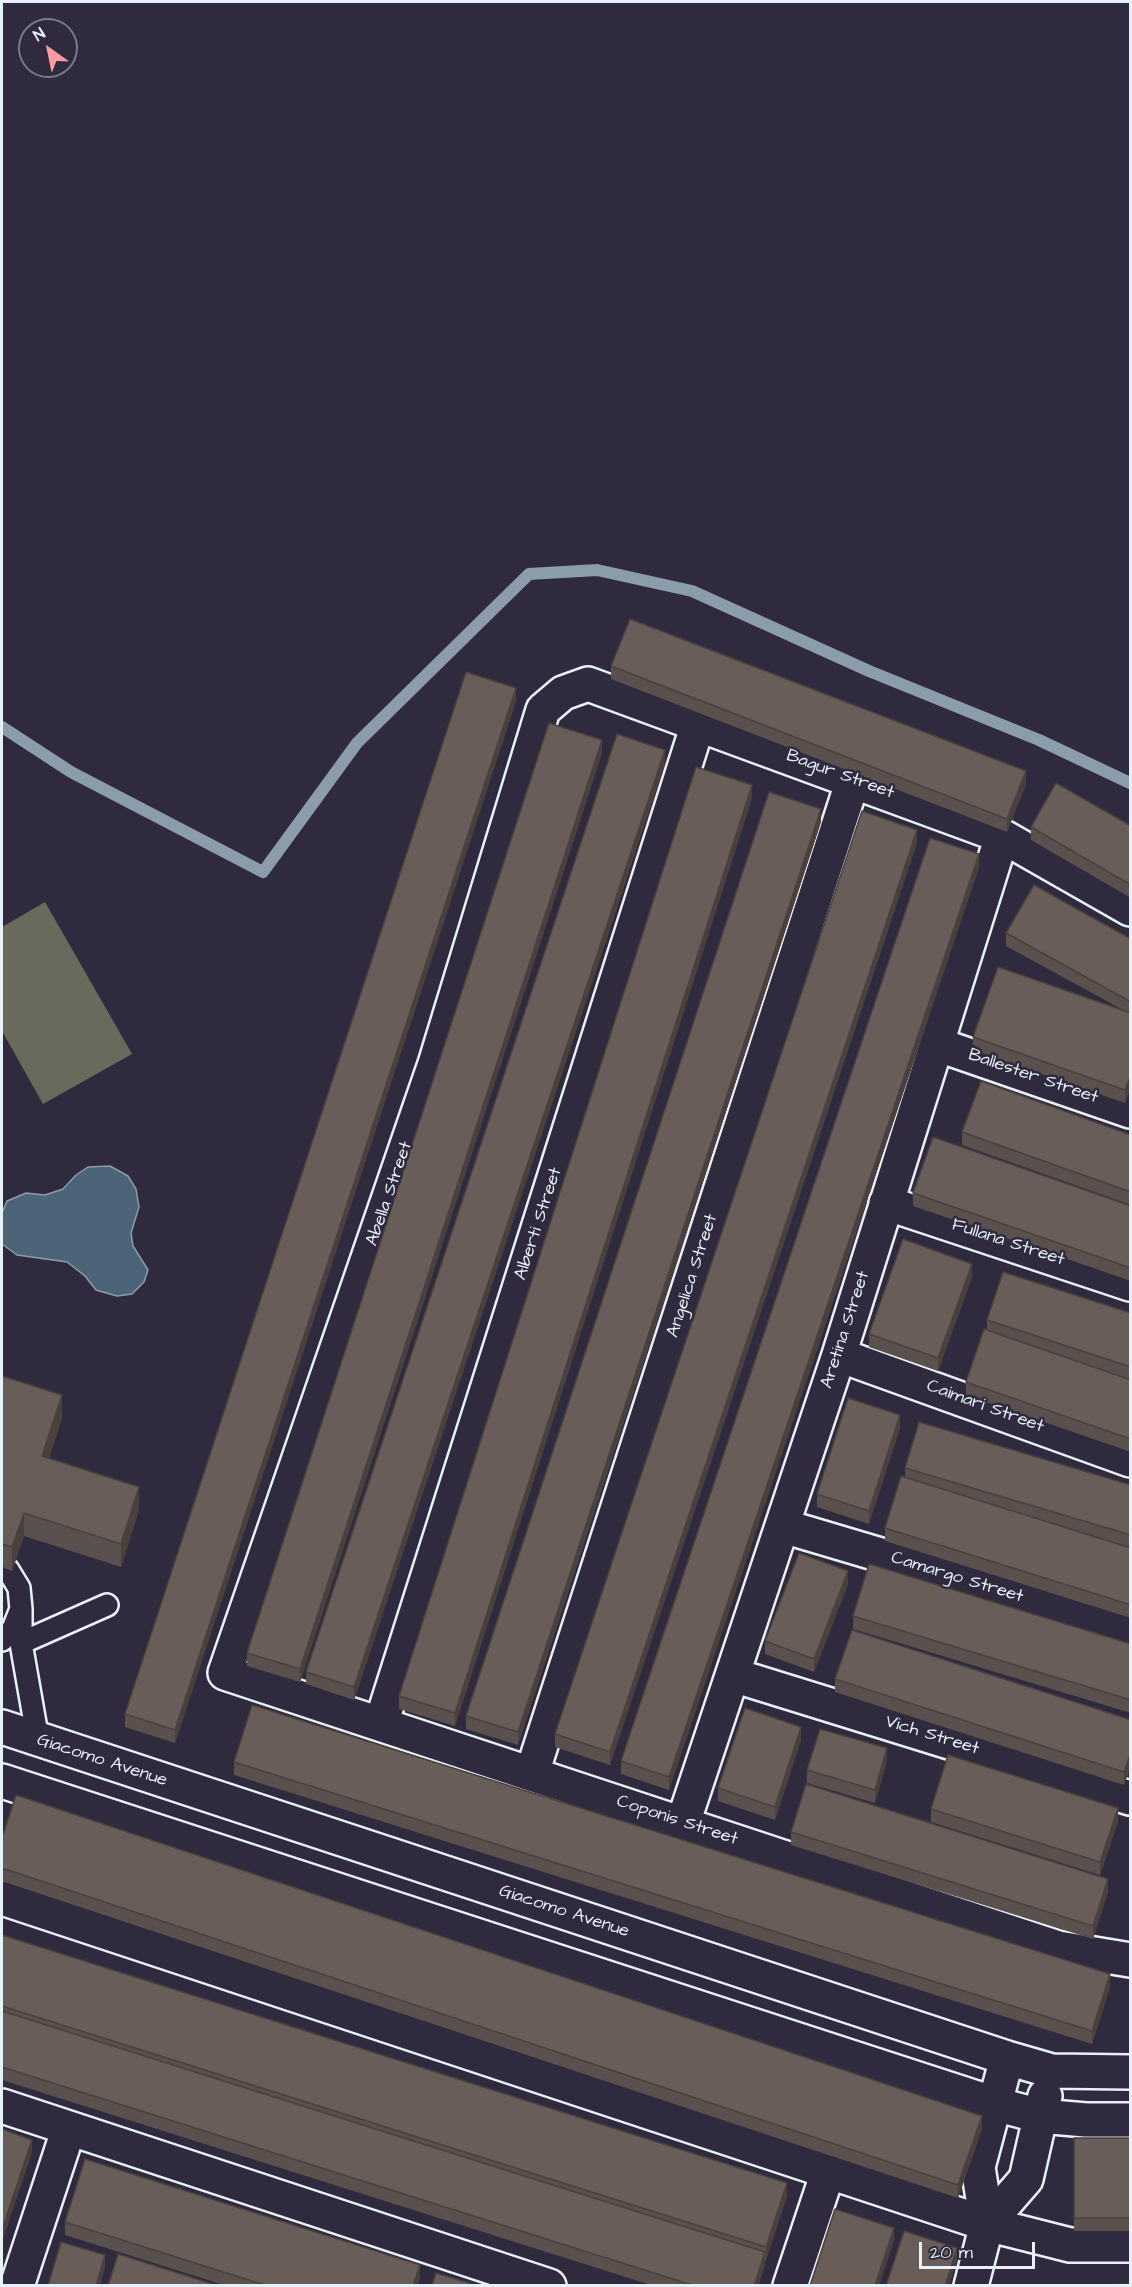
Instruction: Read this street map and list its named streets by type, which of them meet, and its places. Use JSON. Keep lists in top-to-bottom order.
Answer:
{
  "streets": {
    "street": [
      "Bagur Street",
      "Ballester Street",
      "Abella Street",
      "Alberti Street",
      "Fullana Street",
      "Angelica Street",
      "Aretina Street",
      "Caimari Street",
      "Camargo Street",
      "Vich Street",
      "Giacomo Avenue",
      "Coponis Street"
    ]
  },
  "crossings": [
    ["Bagur Street", "Abella Street"],
    ["Bagur Street", "Alberti Street"],
    ["Bagur Street", "Angelica Street"],
    ["Bagur Street", "Aretina Street"],
    ["Ballester Street", "Aretina Street"],
    ["Abella Street", "Coponis Street"],
    ["Alberti Street", "Coponis Street"],
    ["Fullana Street", "Aretina Street"],
    ["Angelica Street", "Coponis Street"],
    ["Aretina Street", "Caimari Street"],
    ["Aretina Street", "Camargo Street"],
    ["Aretina Street", "Vich Street"],
    ["Aretina Street", "Coponis Street"]
  ],
  "scale_bar": "20 m",
  "north": "top left"
}
